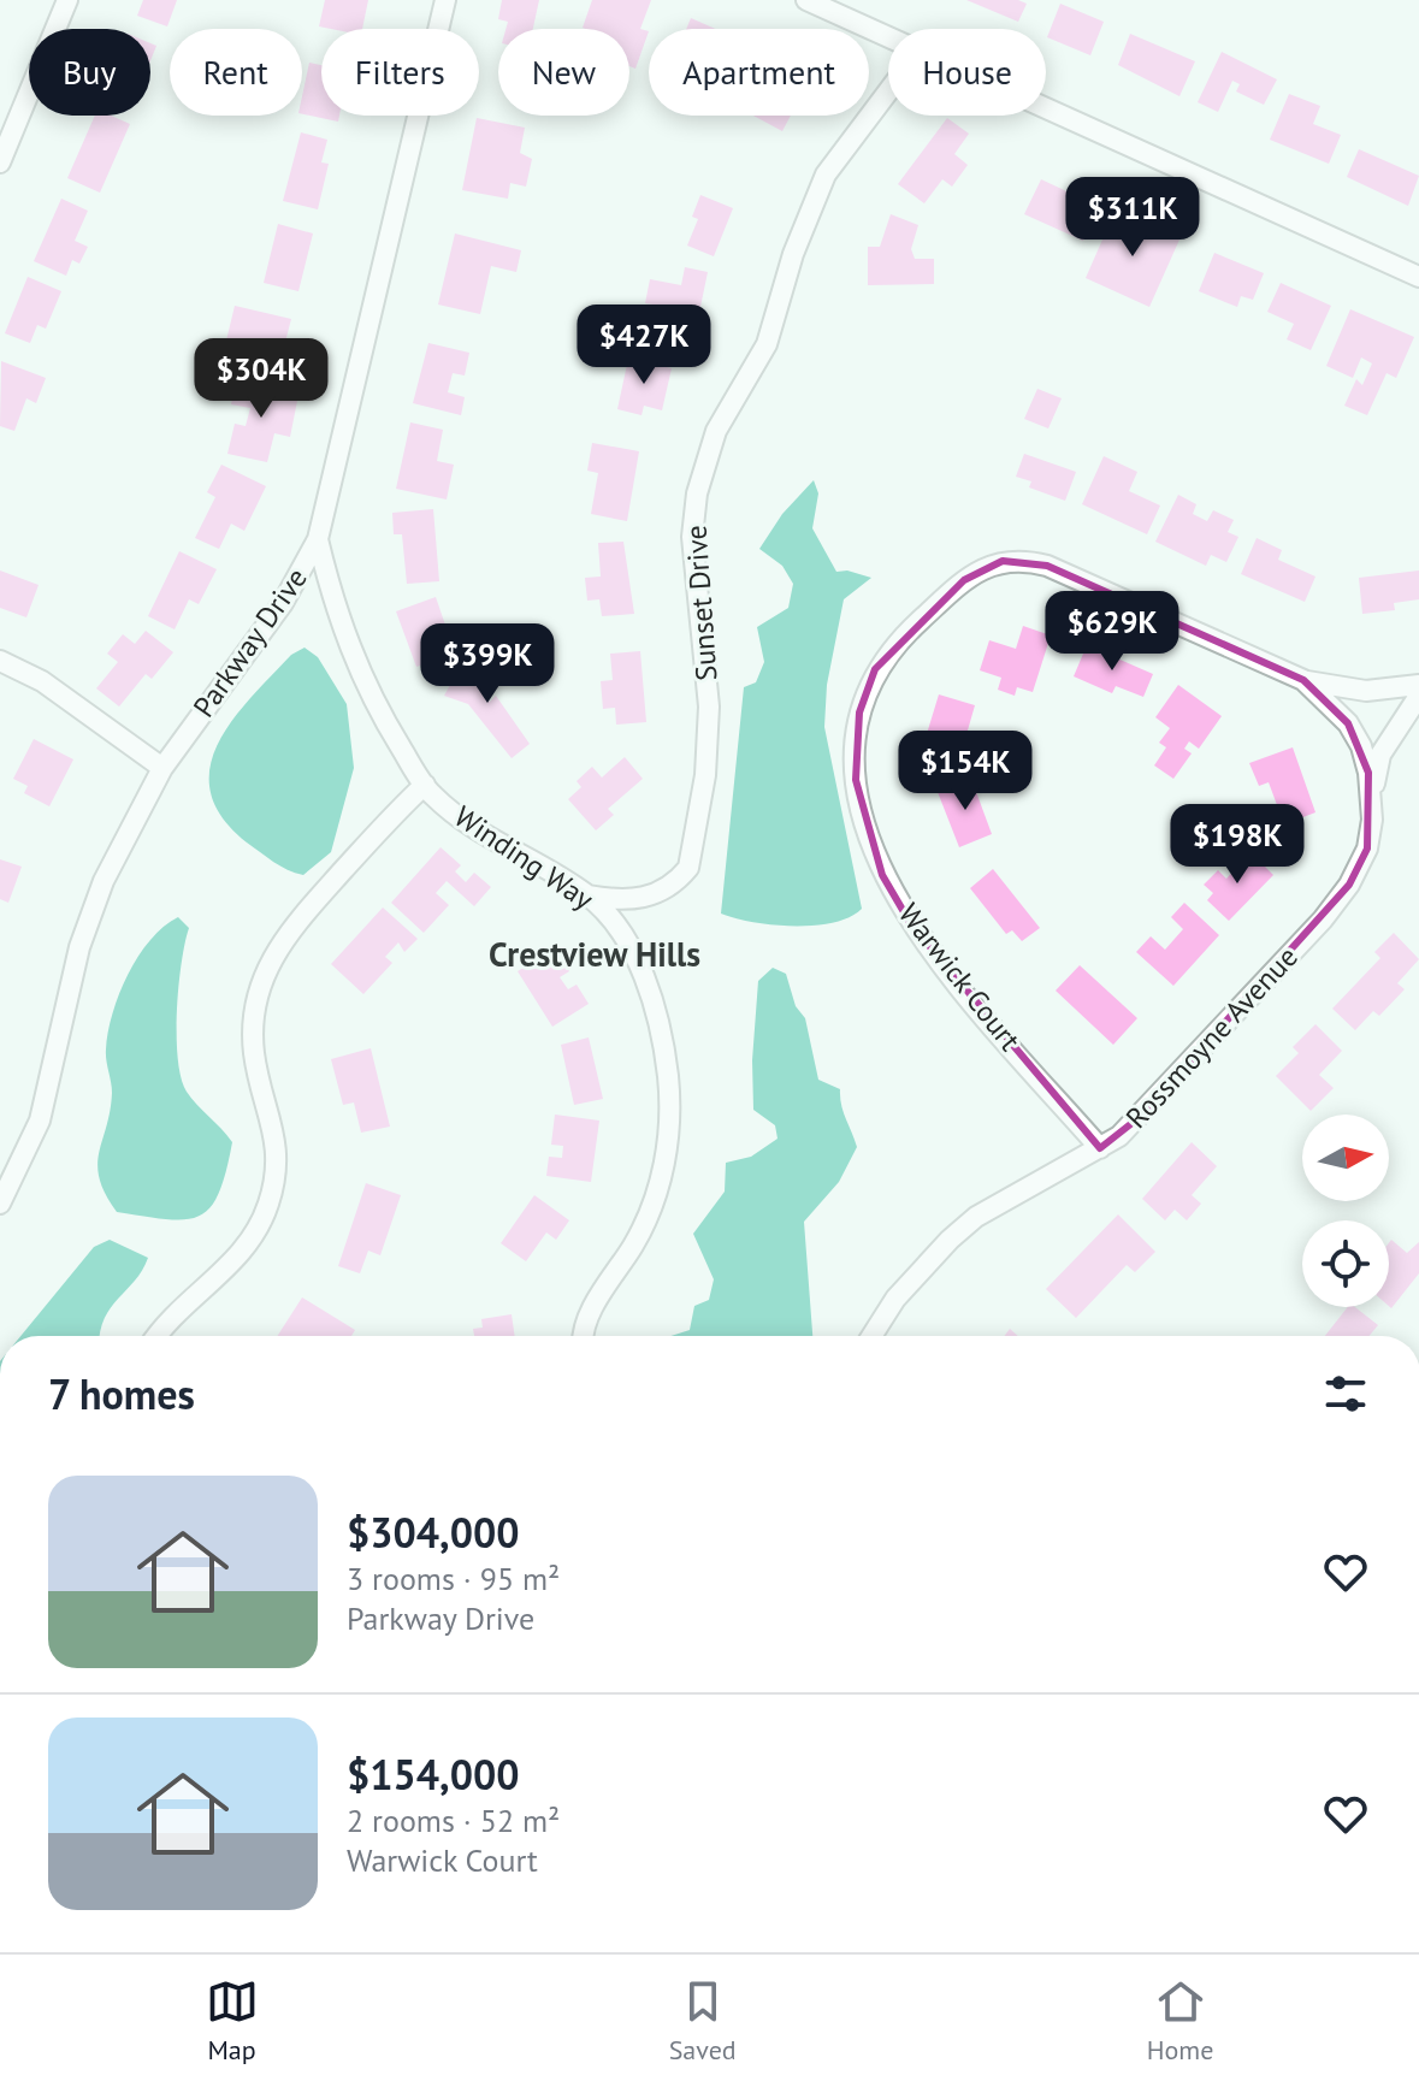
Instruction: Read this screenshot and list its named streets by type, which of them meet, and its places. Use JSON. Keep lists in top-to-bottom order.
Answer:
{
  "streets": {
    "street": [
      "Sunset Drive",
      "Parkway Drive",
      "Winding Way",
      "Warwick Court",
      "Rossmoyne Avenue"
    ]
  },
  "crossings": [
    ["Parkway Drive", "Winding Way"],
    ["Warwick Court", "Rossmoyne Avenue"]
  ],
  "districts": ["Crestview Hills"],
  "north": "right",
  "page": {
    "chip": [
      "Buy",
      "Rent",
      "Filters",
      "New",
      "Apartment",
      "House"
    ],
    "price": [
      "$311K",
      "$427K",
      "$304K",
      "$629K",
      "$399K",
      "$154K",
      "$198K"
    ],
    "heading": "7 homes",
    "list": [
      {
        "name": "$304,000",
        "note": "3 rooms · 95 m² · Parkway Drive"
      },
      {
        "name": "$154,000",
        "note": "2 rooms · 52 m² · Warwick Court"
      }
    ],
    "tabs": ["Map", "Saved", "Home"]
  }
}
